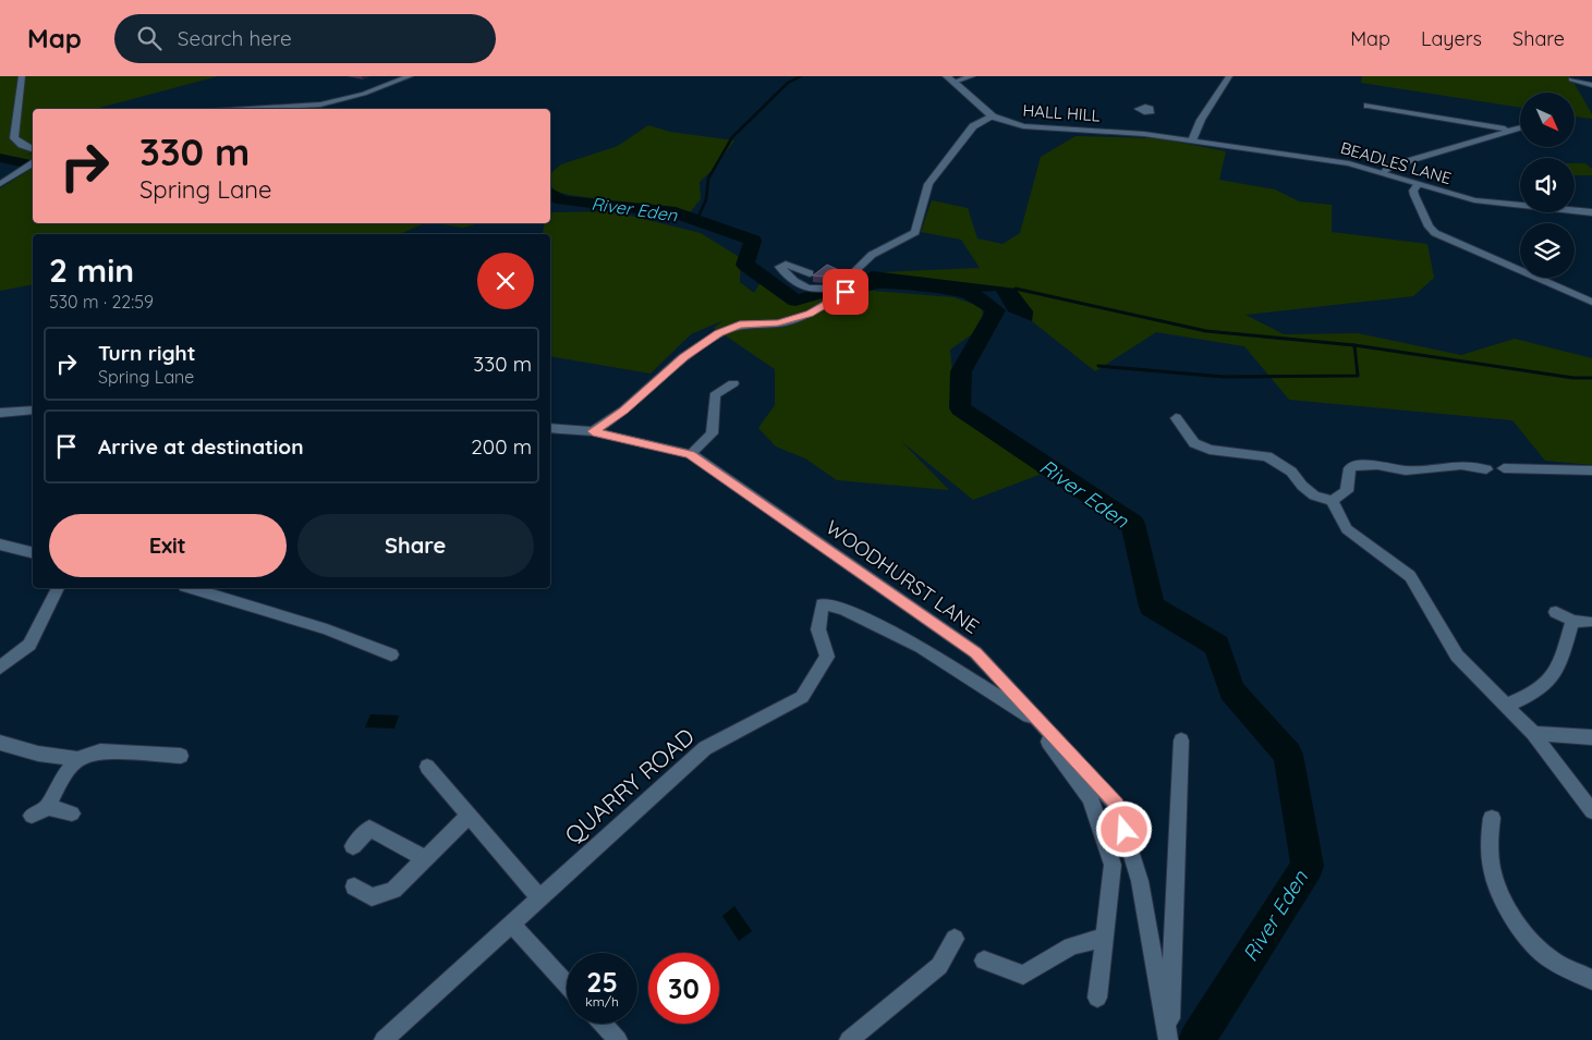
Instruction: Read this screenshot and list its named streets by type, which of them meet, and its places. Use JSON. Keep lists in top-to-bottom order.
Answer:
{
  "streets": {
    "street": [
      "HALL HILL",
      "BEADLES LANE",
      "WOODHURST LANE",
      "QUARRY ROAD"
    ]
  },
  "crossings": [
    ["HALL HILL", "BEADLES LANE"],
    ["WOODHURST LANE", "QUARRY ROAD"]
  ],
  "water": ["River Eden"],
  "north": "bottom right",
  "page": {
    "header": "Map",
    "search": "Search here",
    "nav": ["Map", "Layers", "Share"],
    "turn": ["330 m", "Spring Lane"],
    "heading": ["2 min", "530 m · 22:59"],
    "list": [
      {
        "name": "Turn right",
        "note": "Spring Lane",
        "value": "330 m"
      },
      {
        "name": "Arrive at destination",
        "value": "200 m"
      }
    ],
    "buttons": ["Exit", "Share"],
    "speed": "25 km/h",
    "limit": "30"
  }
}
